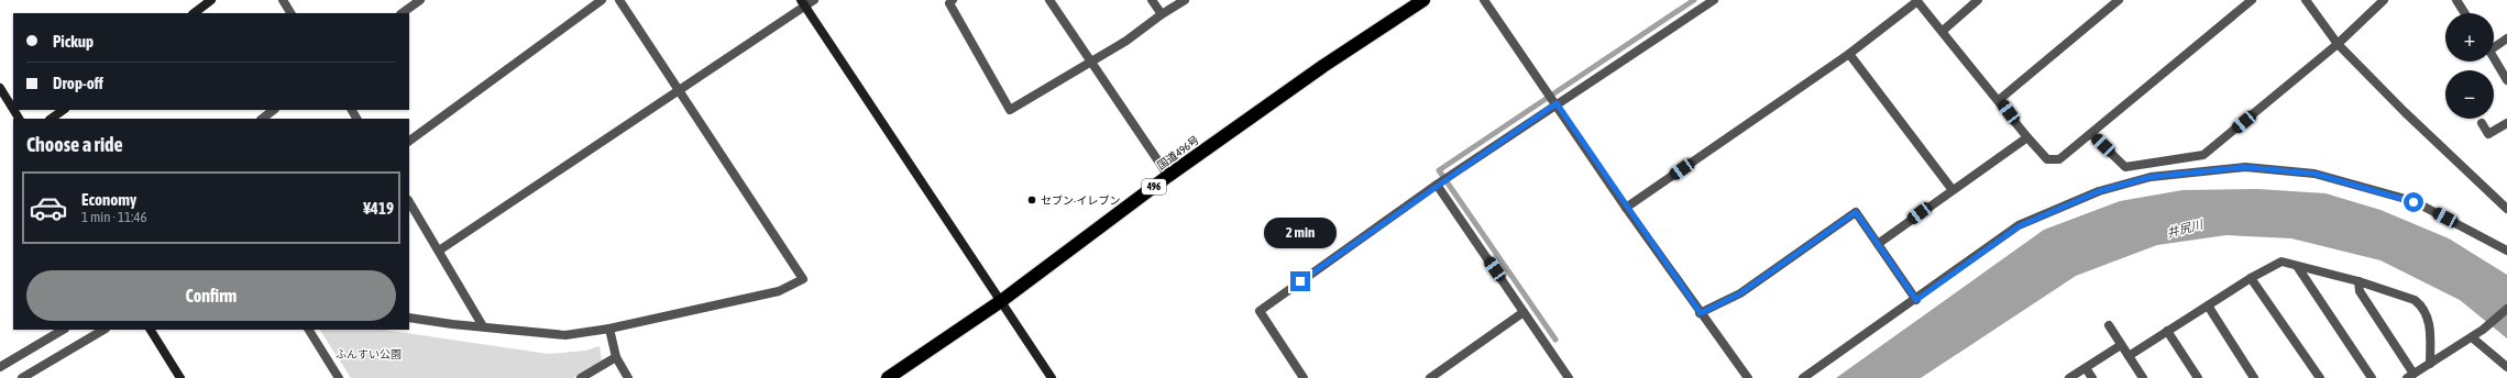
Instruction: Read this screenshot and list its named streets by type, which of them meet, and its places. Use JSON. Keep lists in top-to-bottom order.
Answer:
{
  "streets": {
    "highway": ["国道496号", "496"]
  },
  "water": ["井尻川"],
  "parks": ["ふんすい公園"],
  "places": ["セブン-イレブン"],
  "page": {
    "map_buttons": ["+", "−"],
    "banner": ["Pickup", "Drop-off"],
    "heading": "Choose a ride",
    "list": [
      {
        "name": "Economy",
        "note": "1 min · 11:46",
        "value": "¥419"
      }
    ],
    "bubble": "2 min",
    "buttons": "Confirm"
  }
}
